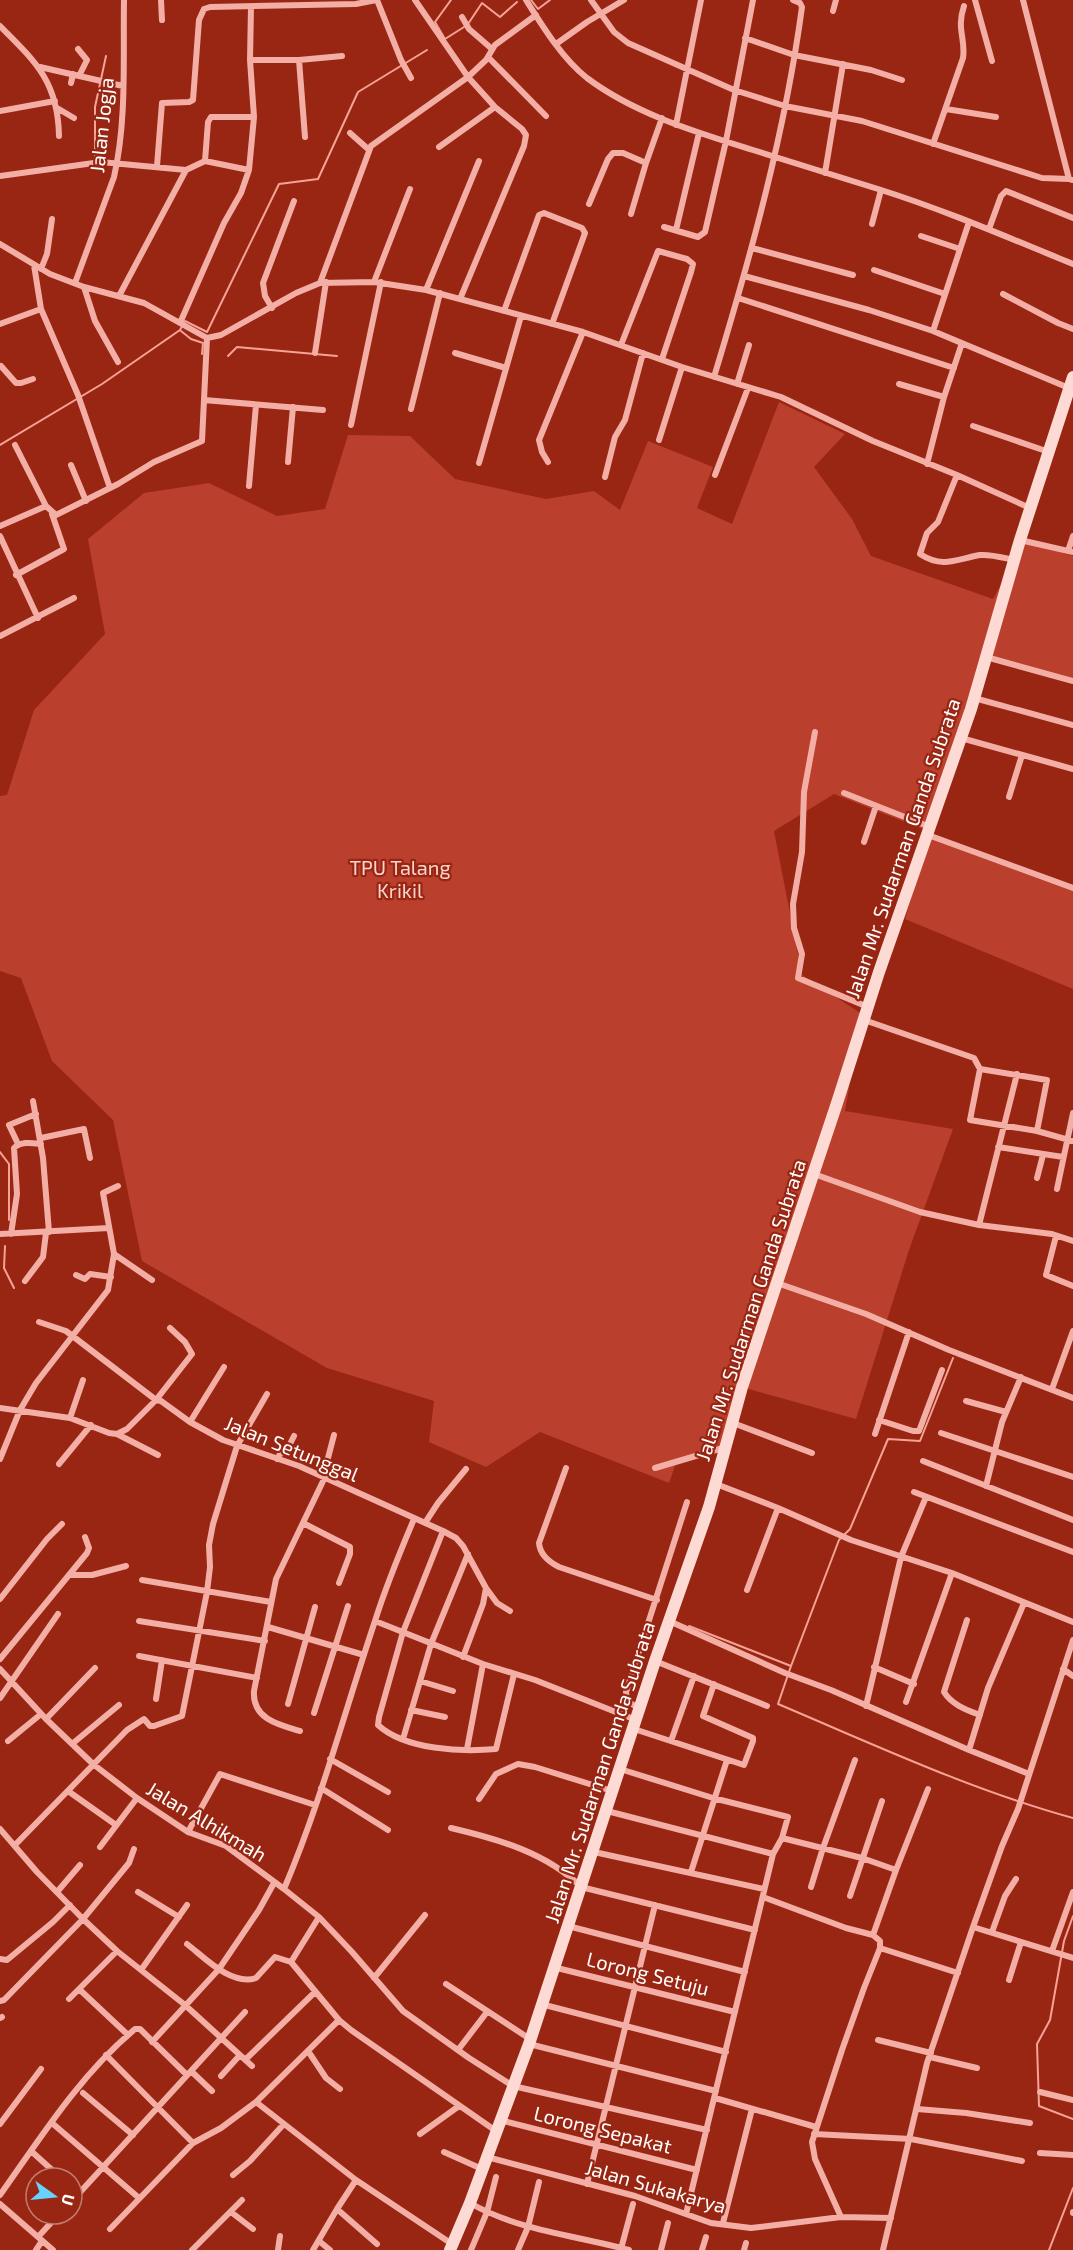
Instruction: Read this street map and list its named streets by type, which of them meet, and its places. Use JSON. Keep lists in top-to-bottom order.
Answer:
{
  "streets": {
    "street": [
      "Jalan Jogja",
      "Jalan Mr. Sudarman Ganda Subrata",
      "Jalan Setunggal",
      "Jalan Alhikmah",
      "Lorong Setuju",
      "Lorong Sepakat",
      "Jalan Sukakarya"
    ]
  },
  "crossings": [
    ["Jalan Mr. Sudarman Ganda Subrata", "Jalan Alhikmah"],
    ["Jalan Mr. Sudarman Ganda Subrata", "Lorong Setuju"],
    ["Jalan Mr. Sudarman Ganda Subrata", "Lorong Sepakat"],
    ["Jalan Mr. Sudarman Ganda Subrata", "Jalan Sukakarya"]
  ],
  "parks": ["TPU Talang Krikil"],
  "north": "right"
}
